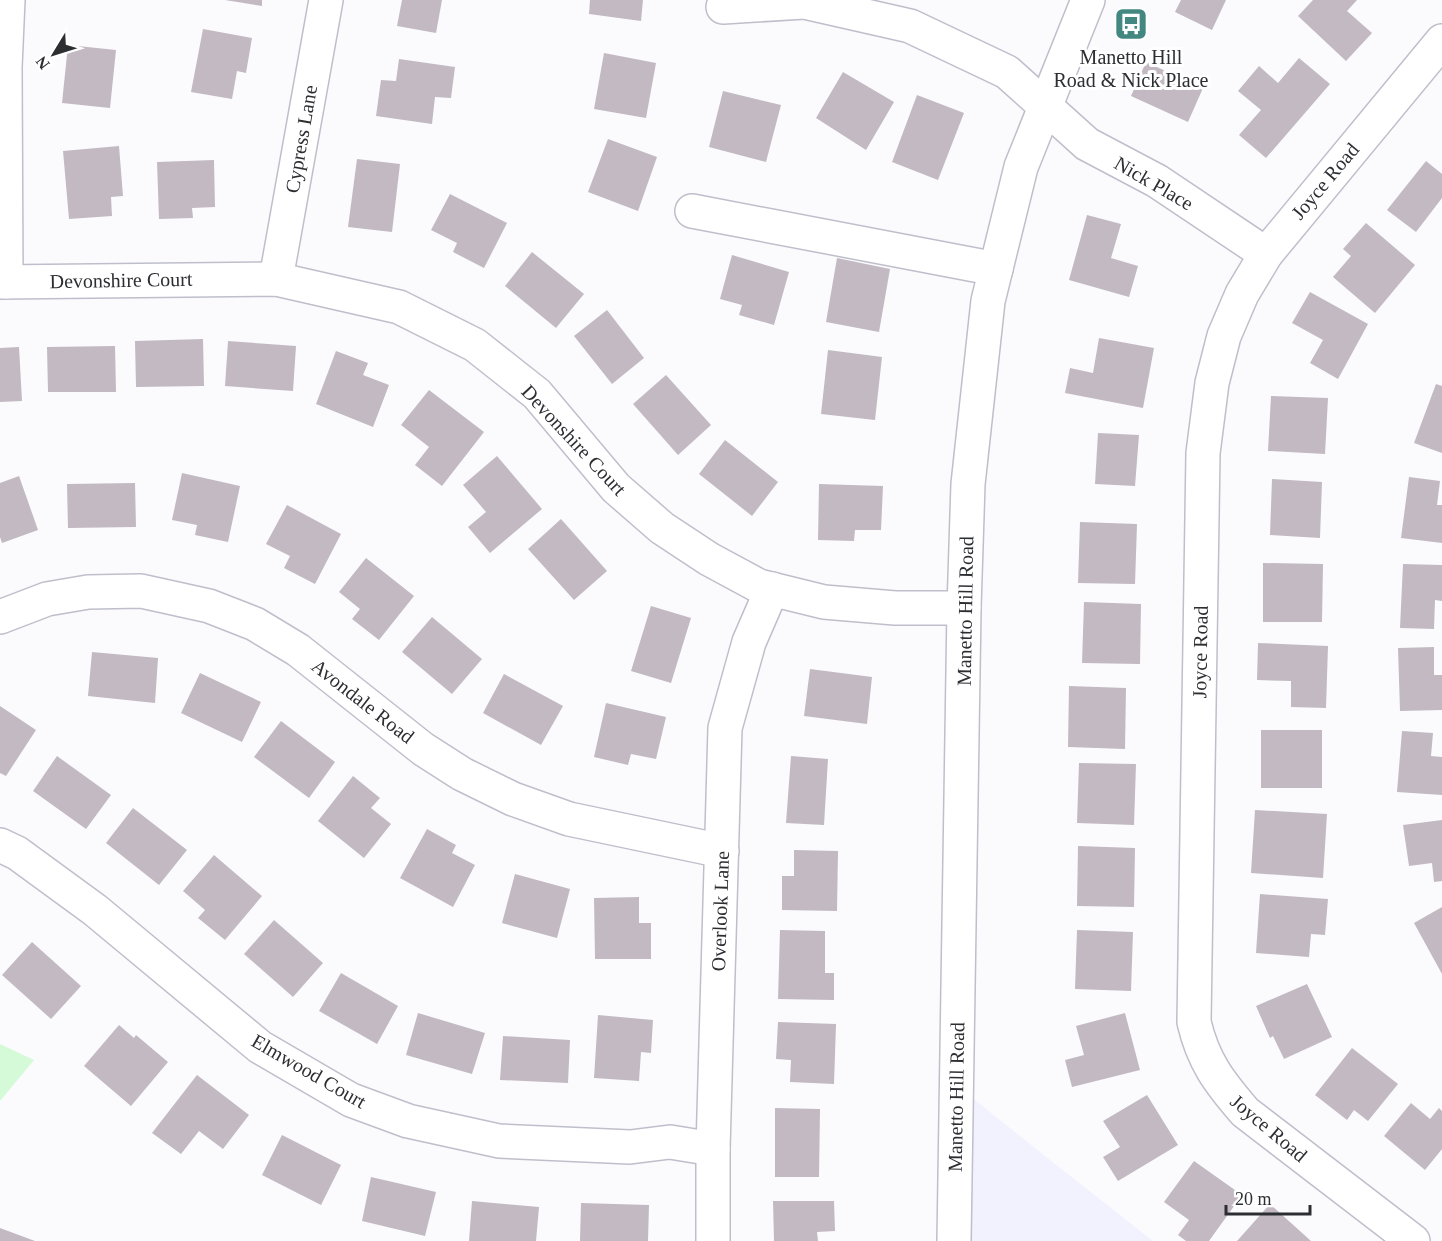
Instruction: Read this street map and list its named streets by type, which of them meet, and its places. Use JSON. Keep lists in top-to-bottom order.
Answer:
{
  "streets": {
    "street": [
      "Cypress Lane",
      "Joyce Road",
      "Nick Place",
      "Devonshire Court",
      "Manetto Hill Road",
      "Avondale Road",
      "Overlook Lane",
      "Elmwood Court"
    ]
  },
  "crossings": [
    ["Cypress Lane", "Devonshire Court"],
    ["Joyce Road", "Nick Place"],
    ["Nick Place", "Manetto Hill Road"],
    ["Devonshire Court", "Manetto Hill Road"],
    ["Devonshire Court", "Overlook Lane"],
    ["Avondale Road", "Overlook Lane"],
    ["Overlook Lane", "Elmwood Court"]
  ],
  "places": {
    "bus stop": ["Manetto Hill Road & Nick Place"]
  },
  "scale_bar": "20 m",
  "north": "bottom left"
}
